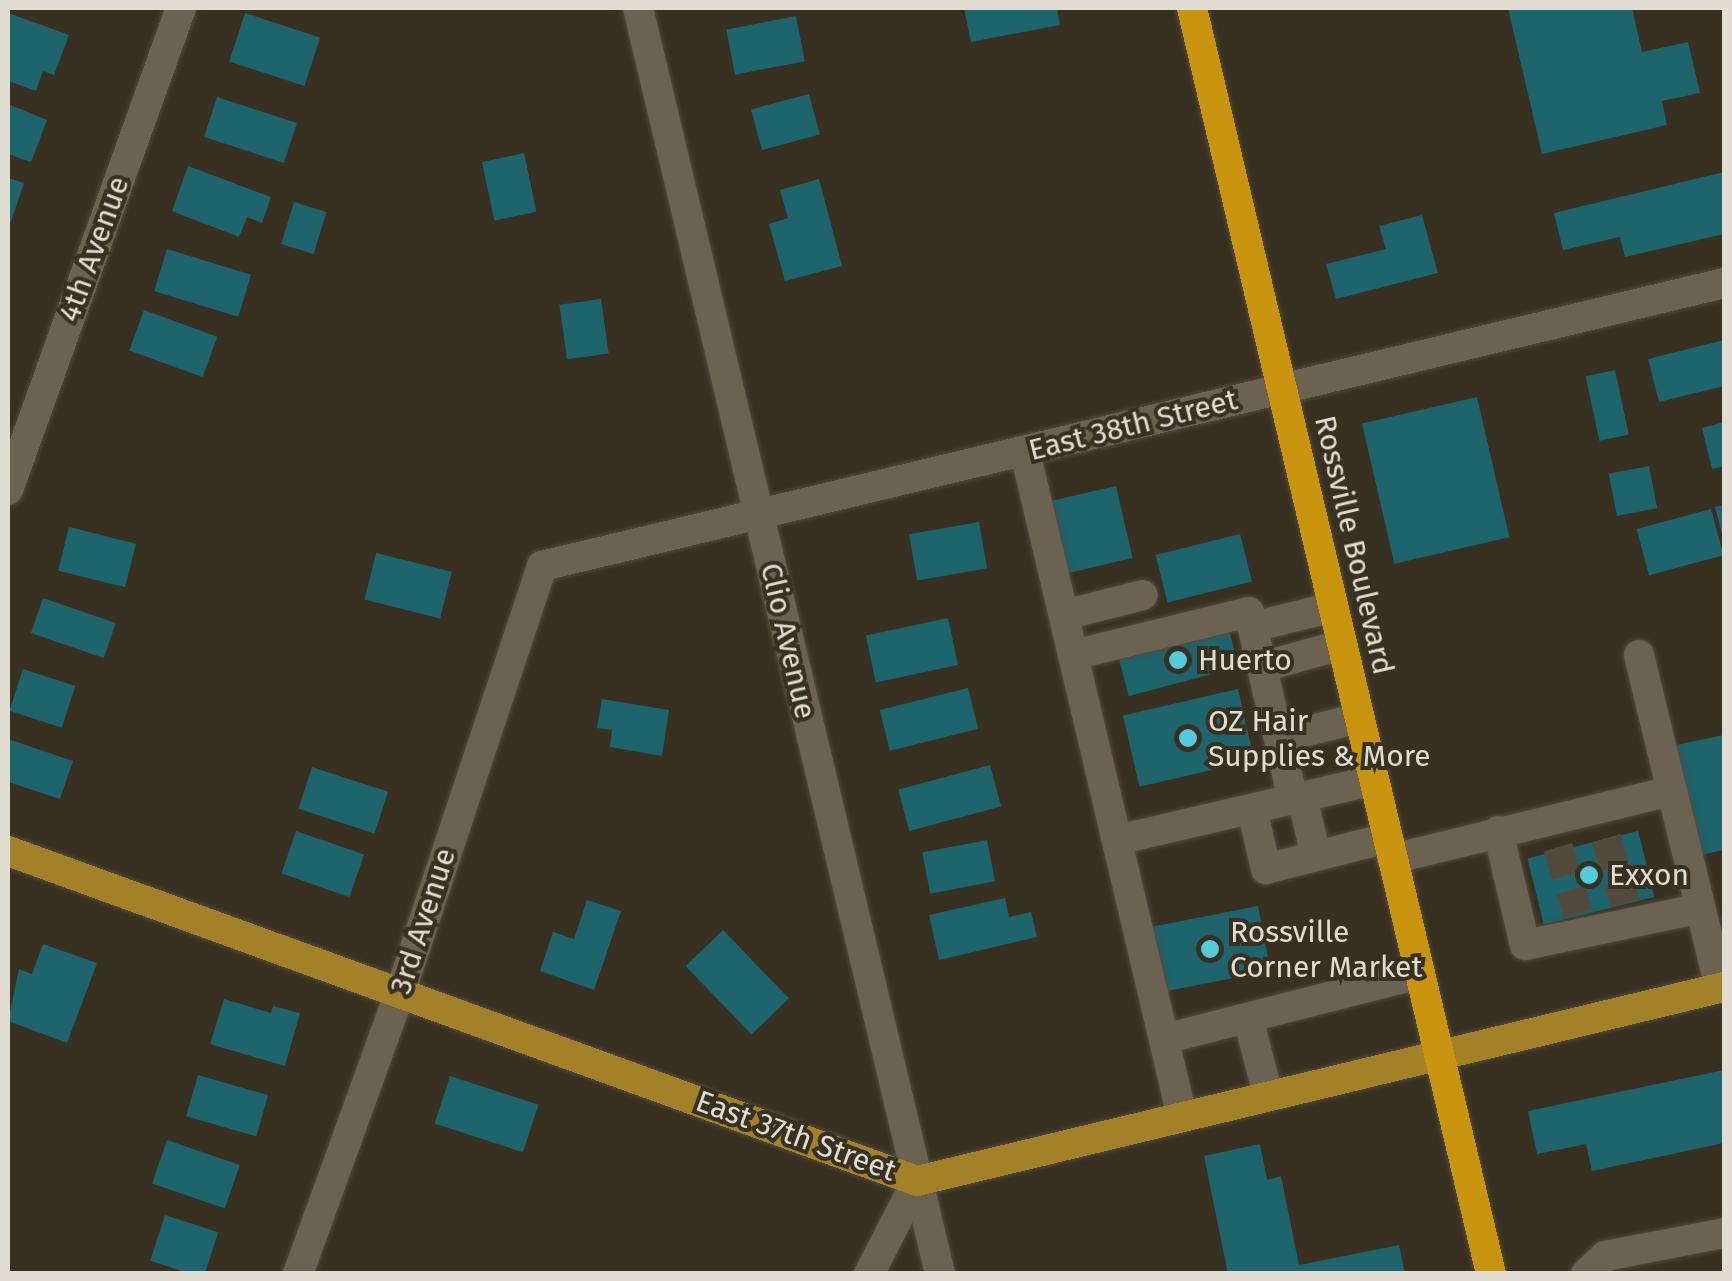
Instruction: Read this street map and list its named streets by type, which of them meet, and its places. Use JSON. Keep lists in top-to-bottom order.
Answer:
{
  "streets": {
    "highway": ["Rossville Boulevard"],
    "main road": ["East 37th Street"],
    "street": [
      "4th Avenue",
      "East 38th Street",
      "Clio Avenue",
      "3rd Avenue"
    ]
  },
  "crossings": [
    ["East 38th Street", "Rossville Boulevard"],
    ["East 38th Street", "Clio Avenue"],
    ["East 38th Street", "3rd Avenue"],
    ["Rossville Boulevard", "East 37th Street"],
    ["Clio Avenue", "East 37th Street"],
    ["3rd Avenue", "East 37th Street"]
  ],
  "places": [
    "Huerto",
    "OZ Hair Supplies & More",
    "Exxon",
    "Rossville Corner Market"
  ]
}
